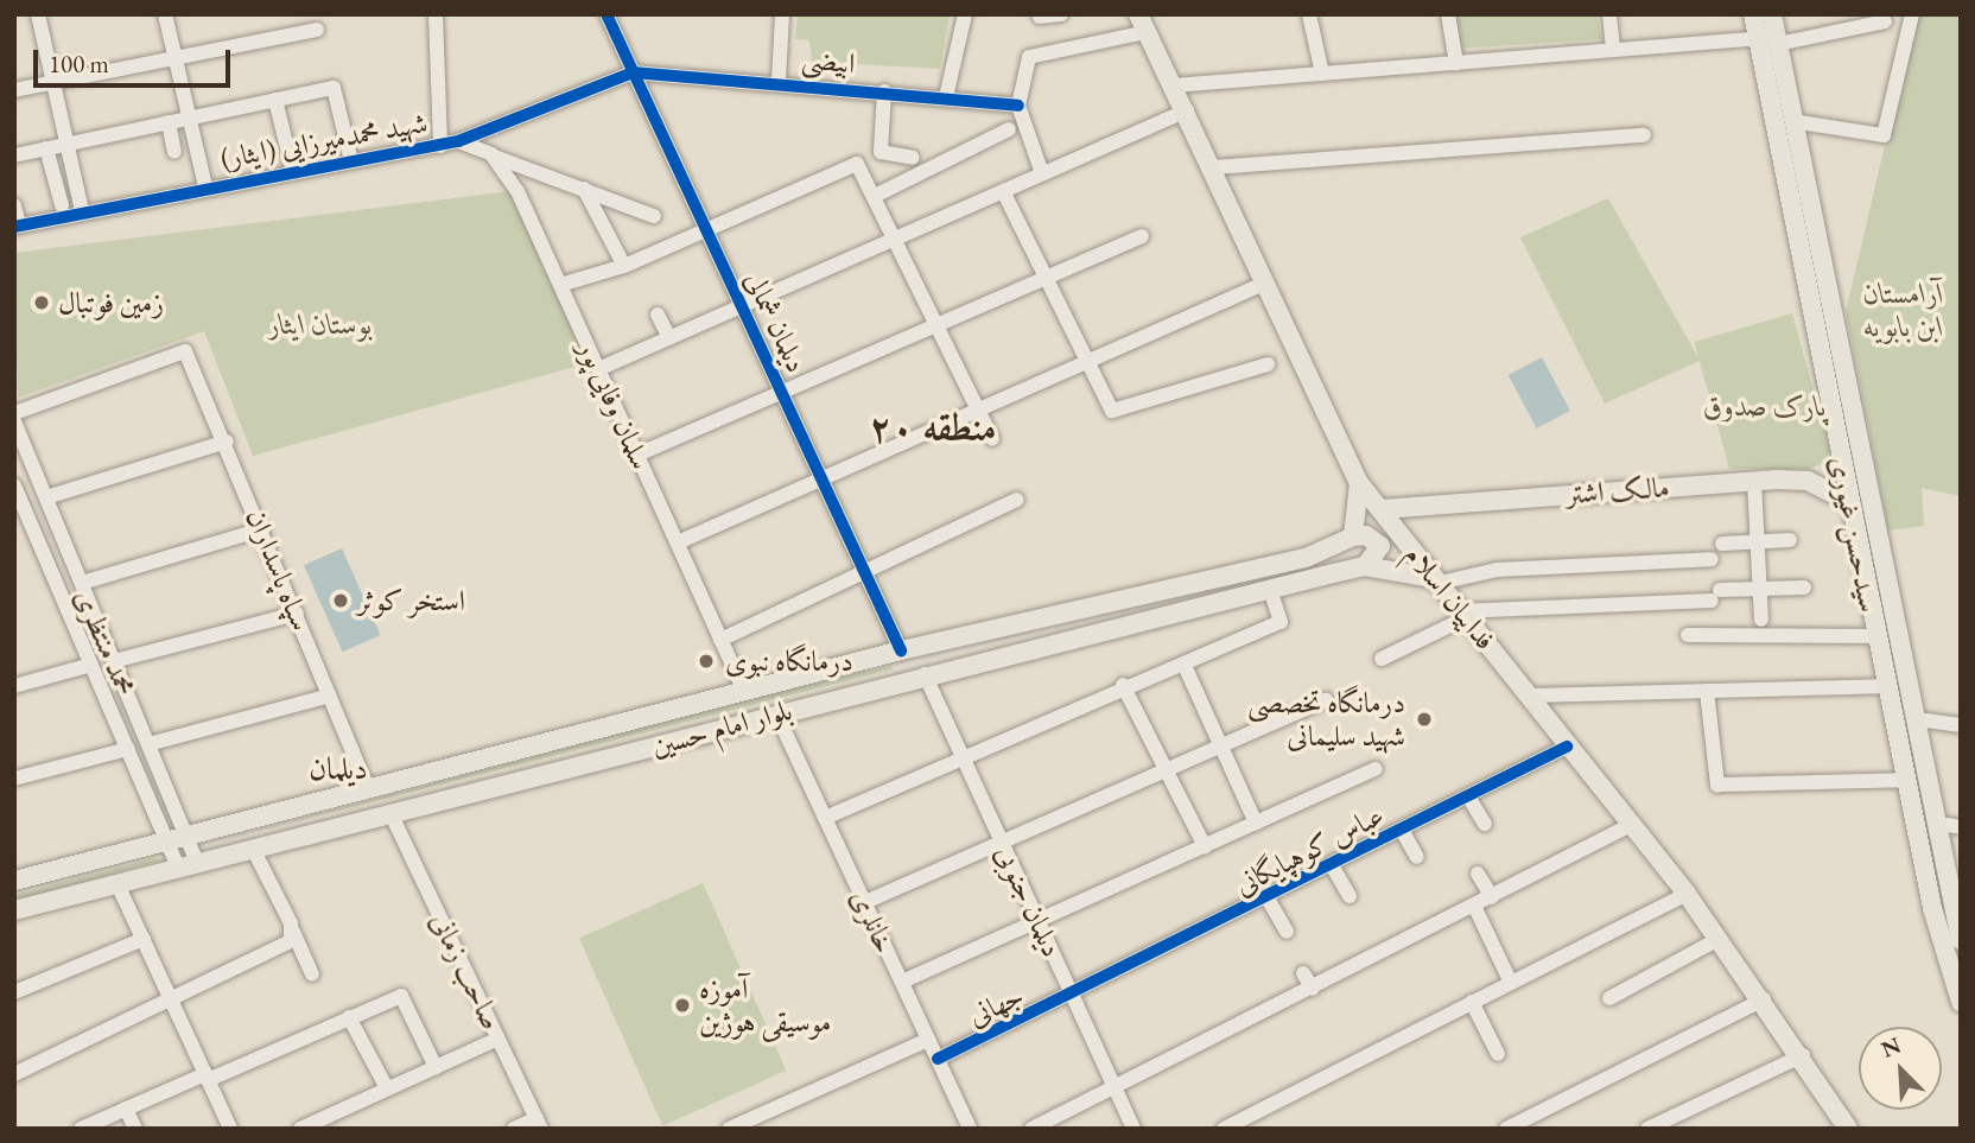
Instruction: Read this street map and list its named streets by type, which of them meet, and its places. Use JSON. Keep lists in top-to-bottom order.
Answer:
{
  "streets": {
    "main road": [
      "مالک اشتر",
      "سیدحسن غیوری",
      "فداییان اسلام",
      "بلوار امام حسین"
    ],
    "street": [
      "ابیضی",
      "شهید محمدمیرزایی (ایثار)",
      "دیلمان شمالی",
      "سلمان وفایی پور",
      "سپاه پاسداران",
      "محمد منتظری",
      "عباس کوهپایگانی",
      "دیلمان جنوبی",
      "خانلری",
      "صاحب زمانی",
      "جهانی"
    ]
  },
  "crossings": [
    ["ابیضی", "شهید محمدمیرزایی (ایثار)"],
    ["ابیضی", "دیلمان شمالی"],
    ["شهید محمدمیرزایی (ایثار)", "دیلمان شمالی"],
    ["دیلمان شمالی", "بلوار امام حسین"],
    ["سلمان وفایی پور", "بلوار امام حسین"],
    ["مالک اشتر", "سیدحسن غیوری"],
    ["مالک اشتر", "فداییان اسلام"],
    ["سپاه پاسداران", "بلوار امام حسین"],
    ["فداییان اسلام", "بلوار امام حسین"],
    ["فداییان اسلام", "عباس کوهپایگانی"],
    ["محمد منتظری", "بلوار امام حسین"],
    ["بلوار امام حسین", "دیلمان جنوبی"],
    ["بلوار امام حسین", "خانلری"],
    ["بلوار امام حسین", "صاحب زمانی"],
    ["عباس کوهپایگانی", "دیلمان جنوبی"],
    ["عباس کوهپایگانی", "جهانی"],
    ["دیلمان جنوبی", "جهانی"],
    ["خانلری", "جهانی"]
  ],
  "districts": ["منطقه ۲۰", "دیلمان"],
  "parks": ["آرامستان ابن بابویه", "بوستان ایثار", "پارک صدوق"],
  "places": [
    "زمین فوتبال",
    "استخر کوثر",
    "درمانگاه نبوی",
    "درمانگاه تخصصی شهید سلیمانی",
    "آموزه موسیقی هوژین"
  ],
  "scale_bar": "100 m",
  "north": "top left"
}
